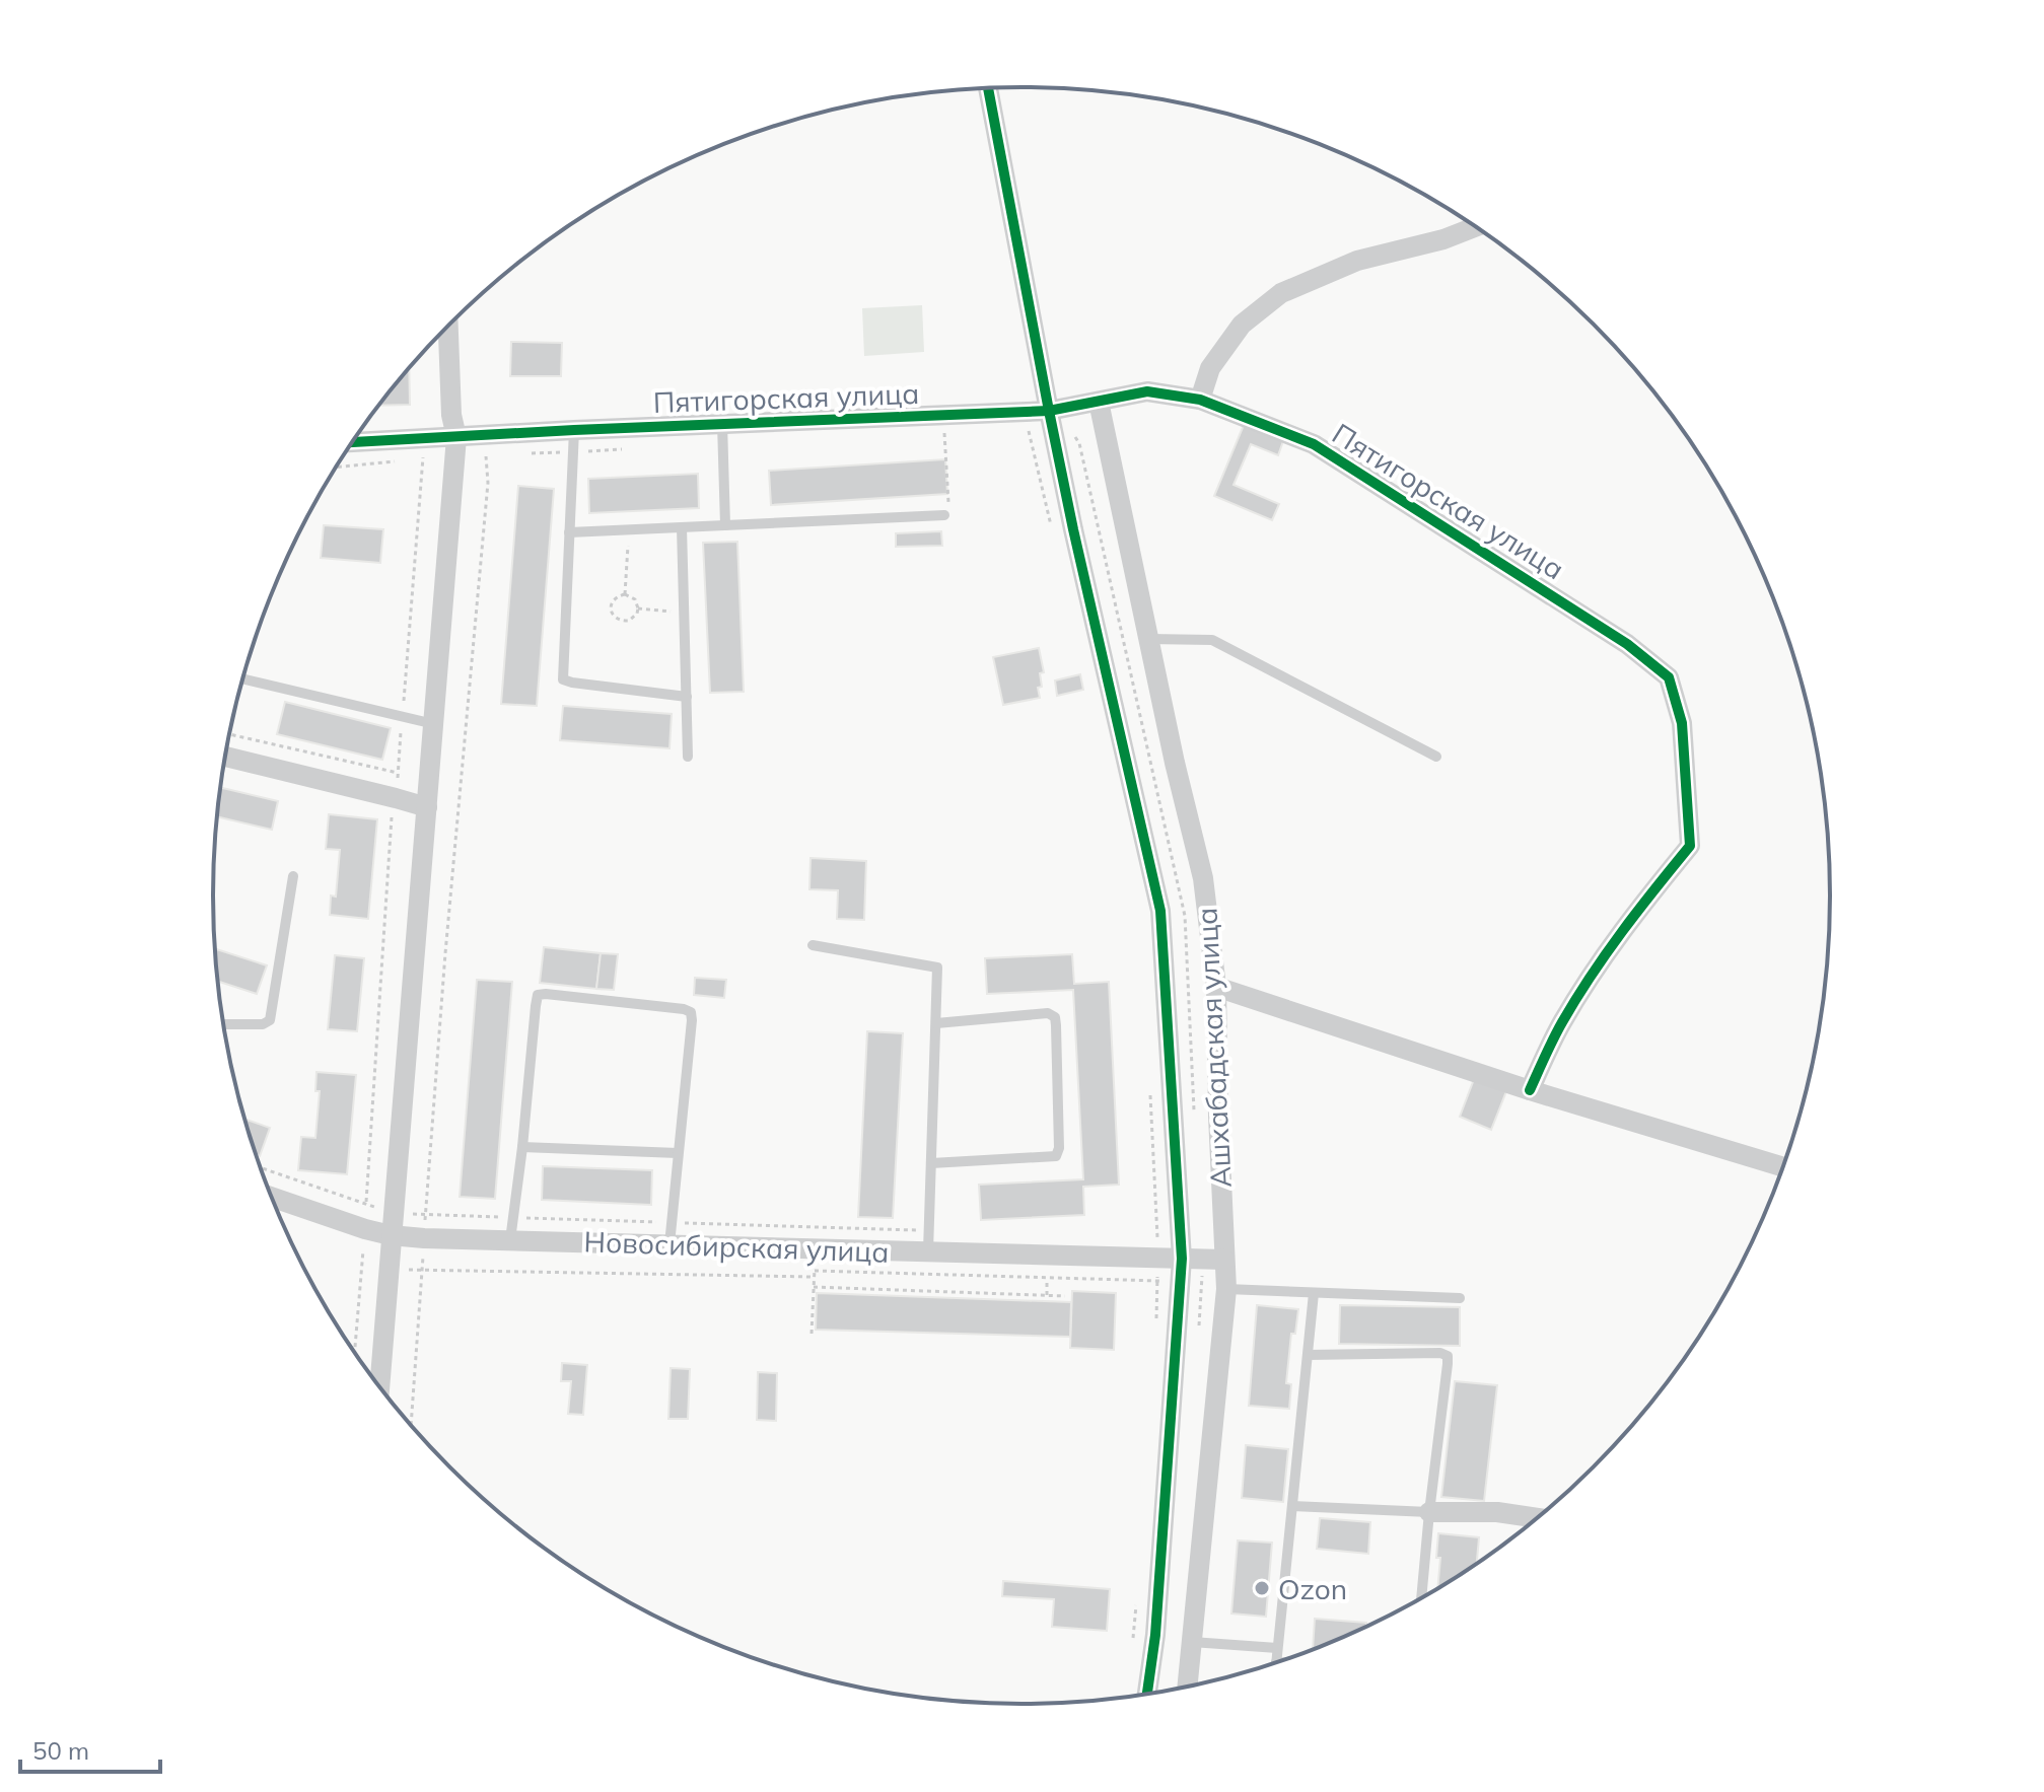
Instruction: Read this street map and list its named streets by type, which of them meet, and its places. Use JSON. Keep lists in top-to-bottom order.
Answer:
{
  "streets": {
    "street": ["Пятигорская улица", "Ашхабадская улица", "Новосибирская улица"]
  },
  "crossings": [
    ["Пятигорская улица", "Ашхабадская улица"],
    ["Ашхабадская улица", "Новосибирская улица"]
  ],
  "places": ["Ozon"],
  "scale_bar": "50 m"
}
